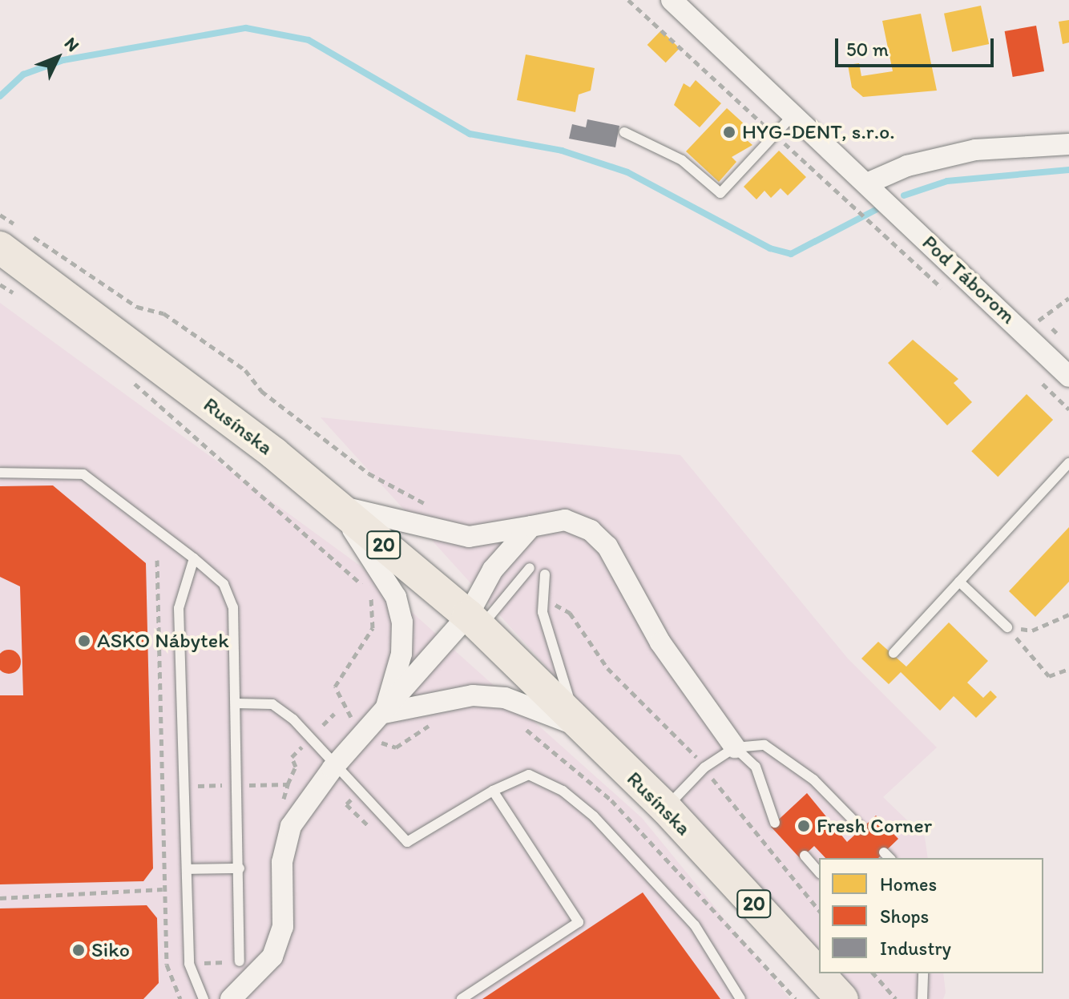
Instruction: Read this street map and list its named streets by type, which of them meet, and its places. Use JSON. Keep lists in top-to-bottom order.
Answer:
{
  "streets": {
    "main road": ["Rusínska", "20"],
    "street": ["Pod Táborom"]
  },
  "places": [
    "HYG-DENT, s.r.o.",
    "ASKO Nábytek",
    "Fresh Corner",
    "Siko"
  ],
  "legend": ["Homes", "Shops", "Industry"],
  "scale_bar": "50 m",
  "north": "top right"
}
